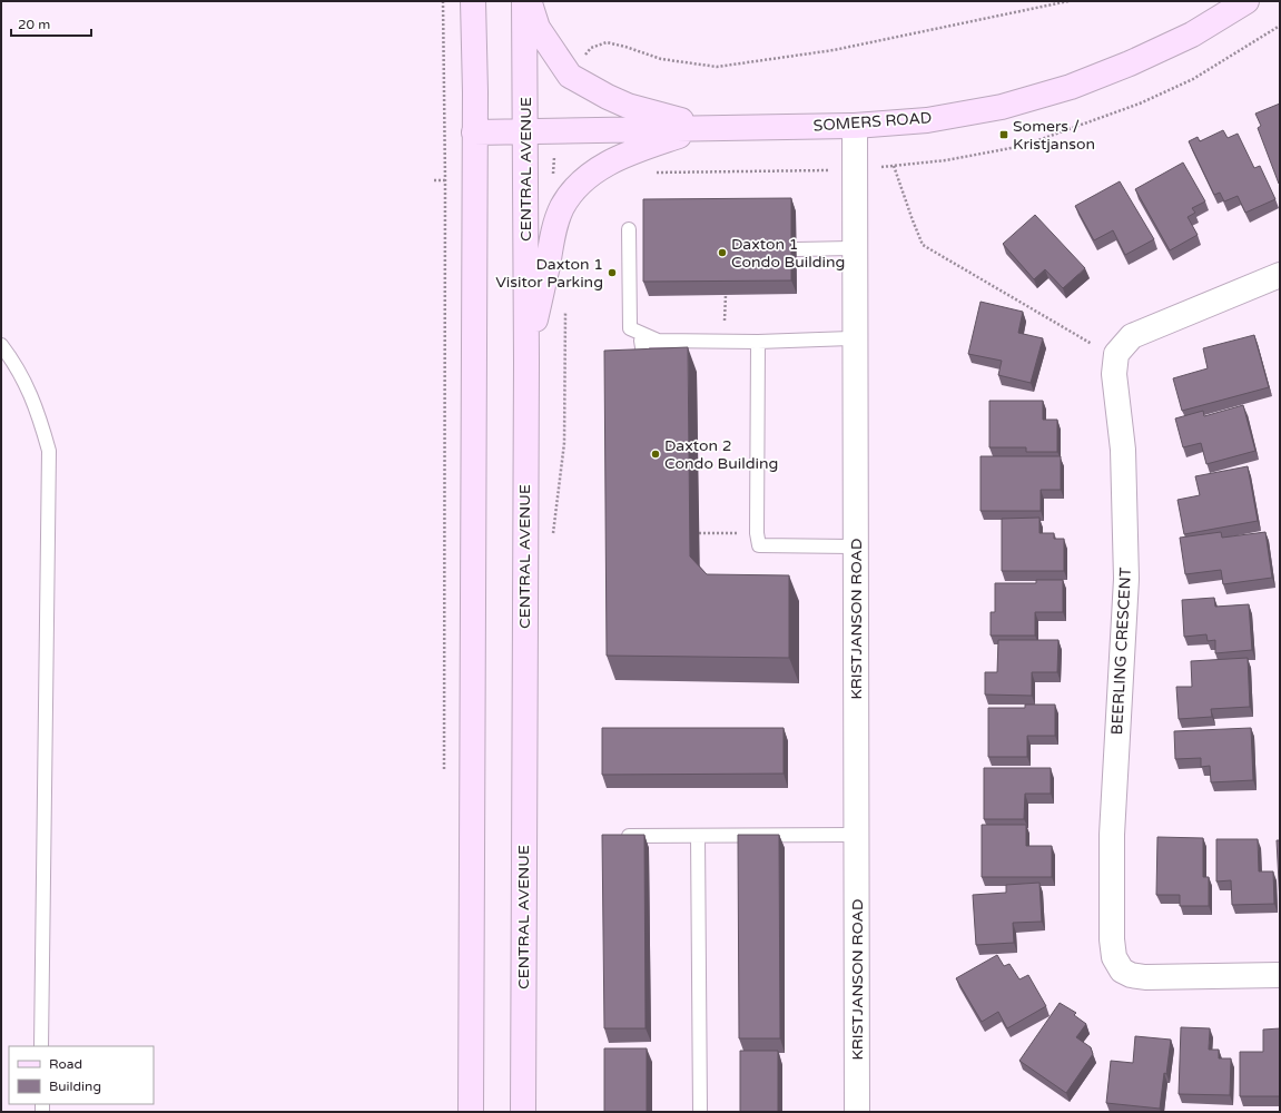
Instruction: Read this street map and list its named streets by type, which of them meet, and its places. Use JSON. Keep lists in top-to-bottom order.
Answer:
{
  "streets": {
    "main road": ["SOMERS ROAD", "CENTRAL AVENUE"],
    "street": ["KRISTJANSON ROAD", "BEERLING CRESCENT"]
  },
  "crossings": [
    ["SOMERS ROAD", "CENTRAL AVENUE"],
    ["SOMERS ROAD", "KRISTJANSON ROAD"]
  ],
  "places": {
    "transit": ["Somers / Kristjanson"],
    "other": ["Daxton 1 Condo Building", "Daxton 1 Visitor Parking", "Daxton 2 Condo Building"]
  },
  "legend": ["Road", "Building"],
  "scale_bar": "20 m"
}
